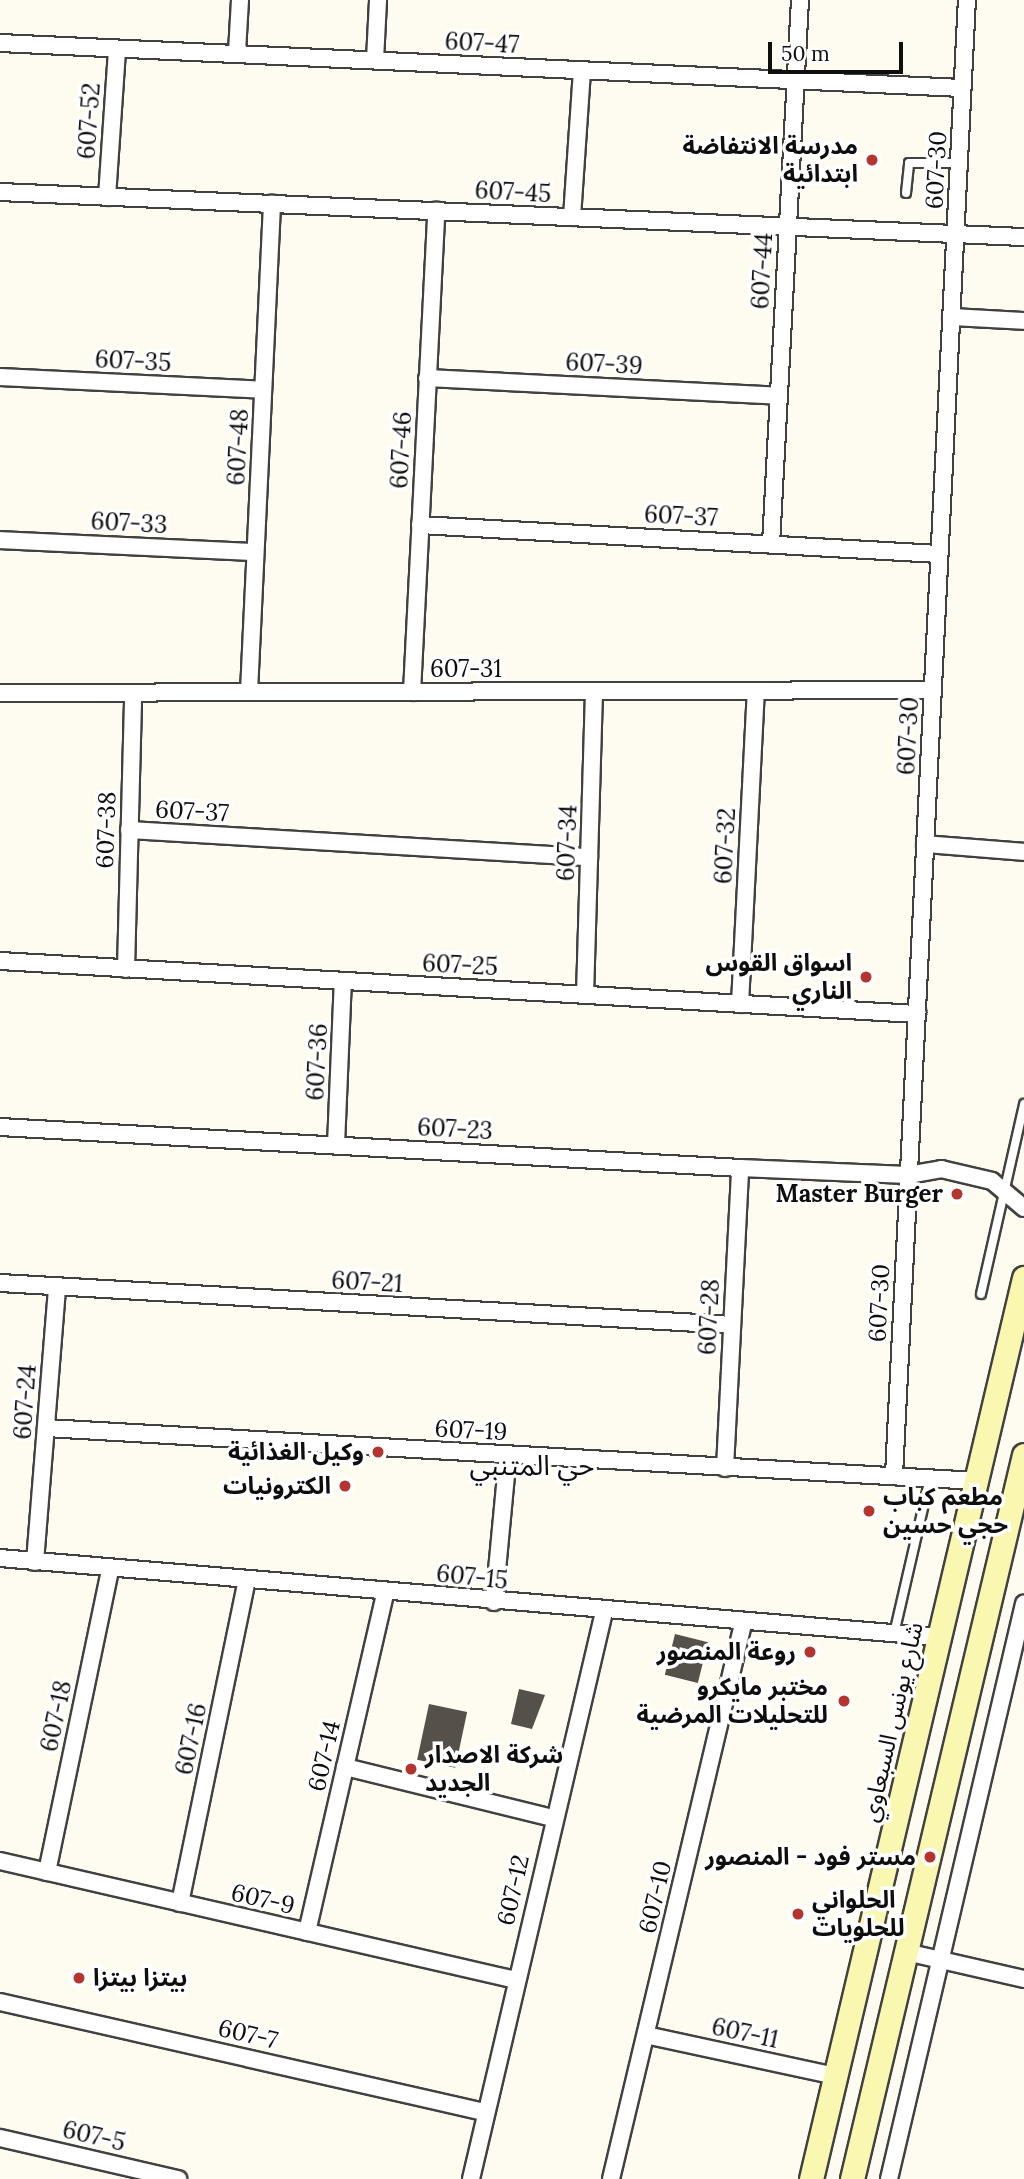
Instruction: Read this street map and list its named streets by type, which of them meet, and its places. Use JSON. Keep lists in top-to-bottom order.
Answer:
{
  "streets": {
    "main road": ["شارع يونس السبعاوي"],
    "street": [
      "607-47",
      "607-52",
      "607-30",
      "607-45",
      "607-44",
      "607-35",
      "607-39",
      "607-48",
      "607-46",
      "607-37",
      "607-33",
      "607-31",
      "607-38",
      "607-34",
      "607-32",
      "607-25",
      "607-36",
      "607-23",
      "607-21",
      "607-28",
      "607-24",
      "607-19",
      "607-15",
      "607-18",
      "607-16",
      "607-14",
      "607-12",
      "607-10",
      "607-9",
      "607-11",
      "607-7",
      "607-5"
    ]
  },
  "crossings": [
    ["607-47", "607-52"],
    ["607-47", "607-30"],
    ["607-47", "607-44"],
    ["607-52", "607-45"],
    ["607-30", "607-45"],
    ["607-30", "607-37"],
    ["607-30", "607-31"],
    ["607-30", "607-25"],
    ["607-30", "607-23"],
    ["607-30", "607-19"],
    ["607-45", "607-44"],
    ["607-45", "607-48"],
    ["607-45", "607-46"],
    ["607-44", "607-39"],
    ["607-44", "607-37"],
    ["607-35", "607-48"],
    ["607-39", "607-46"],
    ["607-48", "607-33"],
    ["607-48", "607-31"],
    ["607-46", "607-37"],
    ["607-46", "607-31"],
    ["607-37", "607-38"],
    ["607-37", "607-34"],
    ["607-31", "607-38"],
    ["607-31", "607-34"],
    ["607-31", "607-32"],
    ["607-38", "607-25"],
    ["607-34", "607-25"],
    ["607-32", "607-25"],
    ["607-25", "607-36"],
    ["607-36", "607-23"],
    ["607-23", "607-28"],
    ["607-21", "607-28"],
    ["607-21", "607-24"],
    ["607-28", "607-19"],
    ["607-24", "607-19"],
    ["607-24", "607-15"],
    ["607-19", "شارع يونس السبعاوي"],
    ["607-15", "607-18"],
    ["607-15", "شارع يونس السبعاوي"],
    ["607-15", "607-16"],
    ["607-15", "607-14"],
    ["607-15", "607-12"],
    ["607-15", "607-10"],
    ["607-18", "607-9"],
    ["شارع يونس السبعاوي", "607-11"],
    ["607-16", "607-9"],
    ["607-14", "607-9"],
    ["607-12", "607-9"],
    ["607-12", "607-7"],
    ["607-10", "607-11"]
  ],
  "districts": ["حي المتنبي"],
  "places": [
    "مدرسة الانتفاضة ابتدائية",
    "اسواق القوس الناري",
    "Master Burger",
    "وكيل الغذائية",
    "الكترونيات",
    "مطعم كباب حجي حسين",
    "روعة المنصور",
    "مختبر مايكرو للتحليلات المرضية",
    "شركة الاصدار الجديد",
    "مستر فود - المنصور",
    "الحلواني للحلويات",
    "بيتزا بيتزا"
  ],
  "scale_bar": "50 m"
}
